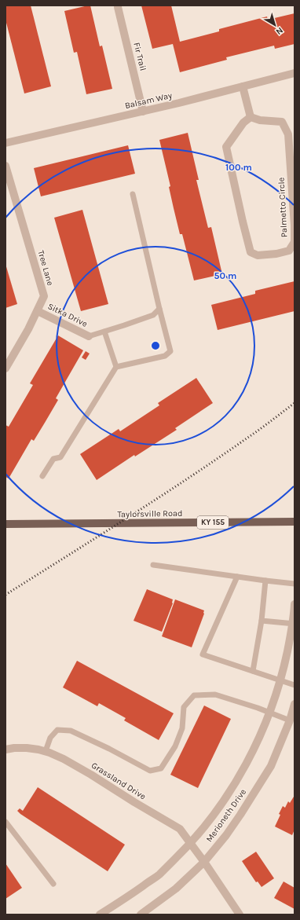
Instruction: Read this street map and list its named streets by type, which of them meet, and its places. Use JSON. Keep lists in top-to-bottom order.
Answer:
{
  "streets": {
    "main road": ["Taylorsville Road", "KY 155"],
    "street": [
      "Fir Trail",
      "Balsam Way",
      "Palmetto Circle",
      "Tree Lane",
      "Sitka Drive",
      "Grassland Drive",
      "Merioneth Drive"
    ]
  },
  "crossings": [
    ["Fir Trail", "Balsam Way"],
    ["Tree Lane", "Sitka Drive"],
    ["Grassland Drive", "Merioneth Drive"]
  ],
  "north": "bottom right",
  "rings": ["100 m", "50 m"]
}
